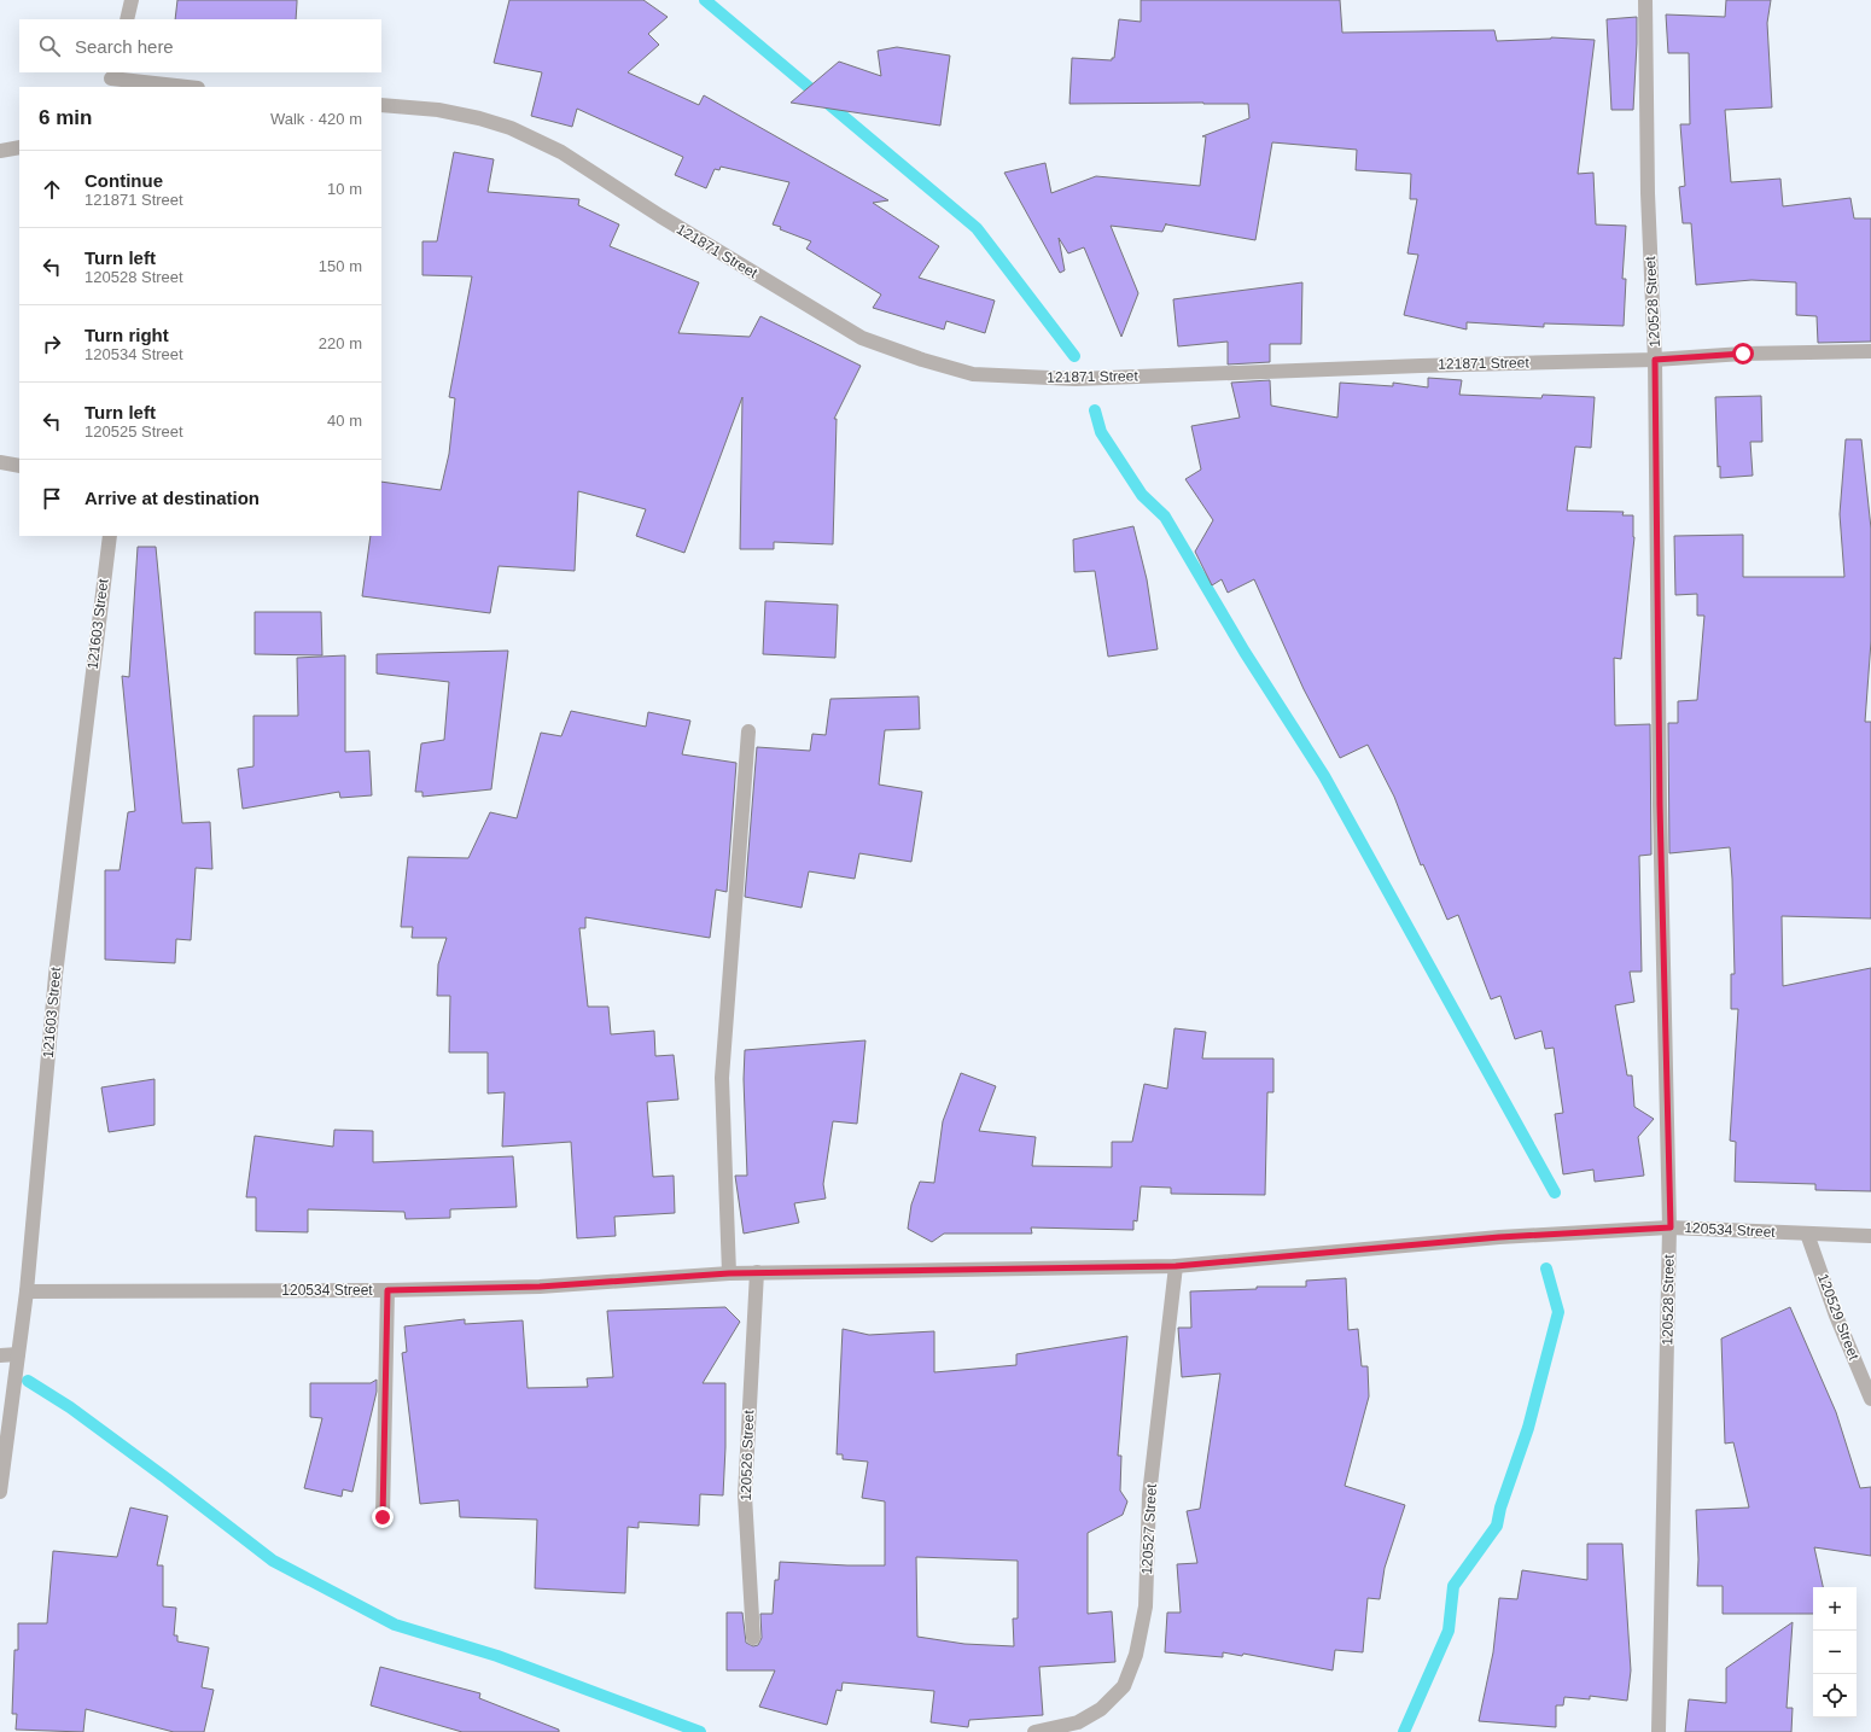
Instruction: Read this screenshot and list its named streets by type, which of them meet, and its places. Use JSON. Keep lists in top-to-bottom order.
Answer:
{
  "streets": {
    "street": [
      "121871 Street",
      "120528 Street",
      "121603 Street",
      "120534 Street",
      "120529 Street",
      "120526 Street",
      "120527 Street"
    ]
  },
  "crossings": [
    ["121871 Street", "120528 Street"],
    ["120528 Street", "120534 Street"],
    ["121603 Street", "120534 Street"],
    ["120534 Street", "120529 Street"],
    ["120534 Street", "120526 Street"],
    ["120534 Street", "120527 Street"]
  ],
  "page": {
    "search": "Search here",
    "heading": ["6 min", "Walk · 420 m"],
    "list": [
      ["Continue", "121871 Street", "10 m"],
      ["Turn left", "120528 Street", "150 m"],
      ["Turn right", "120534 Street", "220 m"],
      ["Turn left", "120525 Street", "40 m"],
      "Arrive at destination"
    ],
    "map_buttons": ["+", "−"]
  }
}
